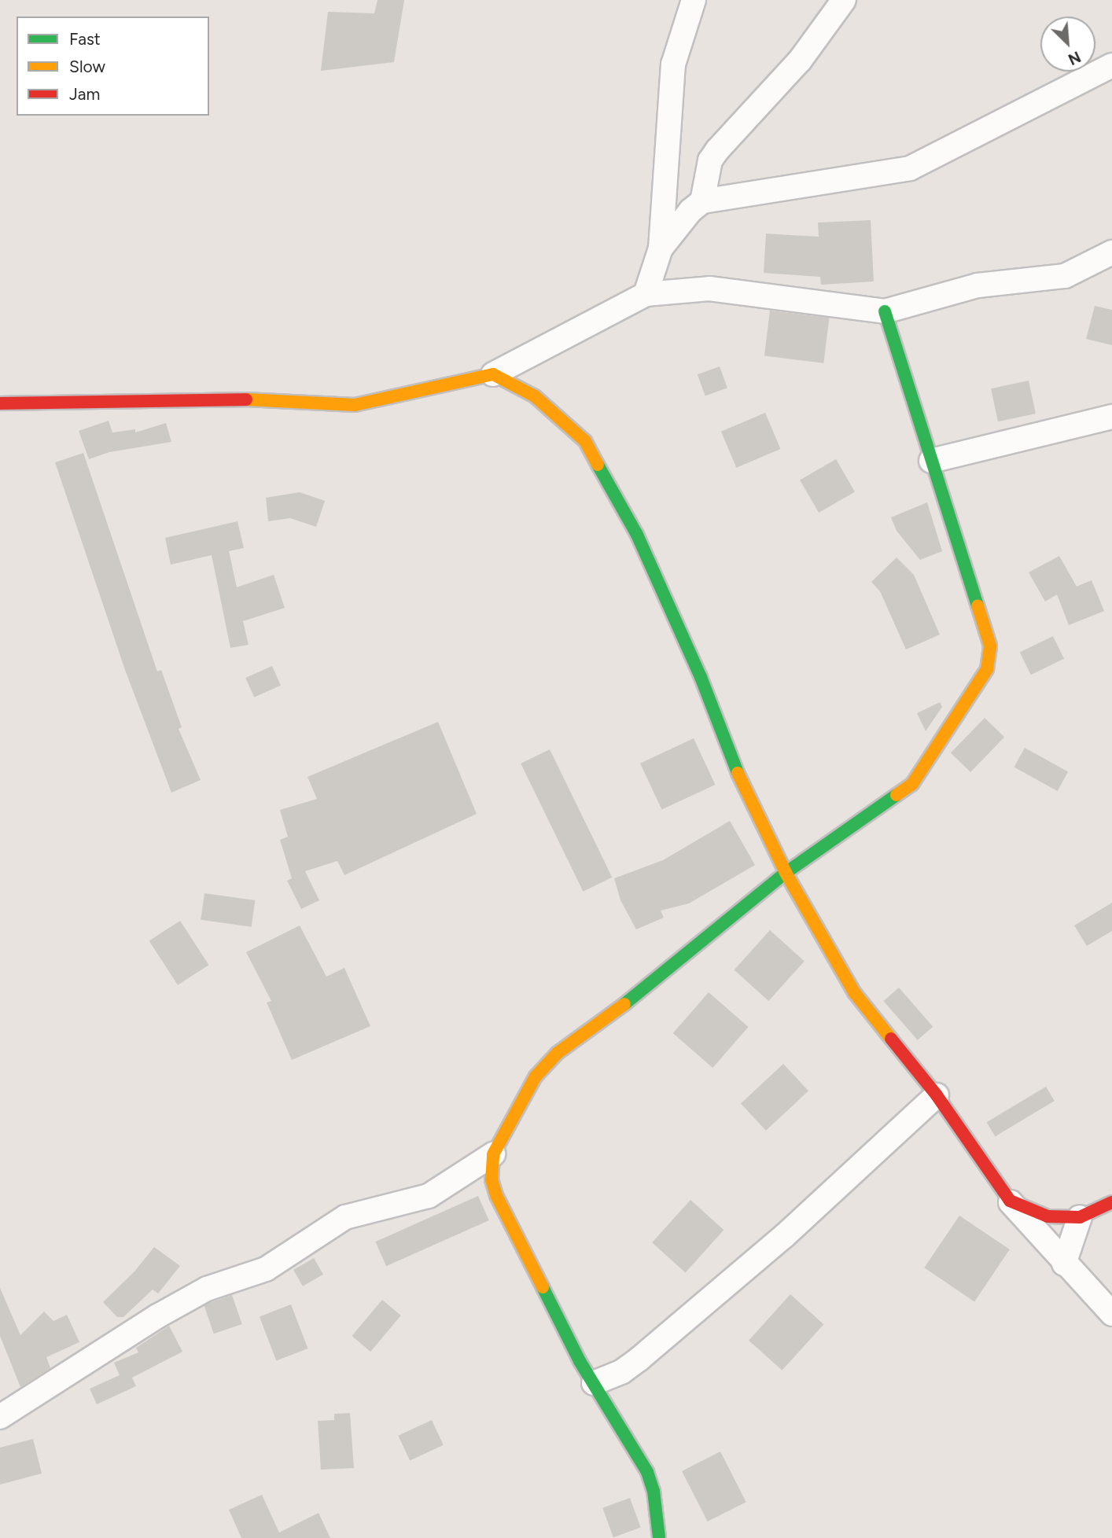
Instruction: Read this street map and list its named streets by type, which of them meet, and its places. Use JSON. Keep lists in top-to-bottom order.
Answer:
{
  "legend": ["Fast", "Slow", "Jam"],
  "north": "bottom right"
}
